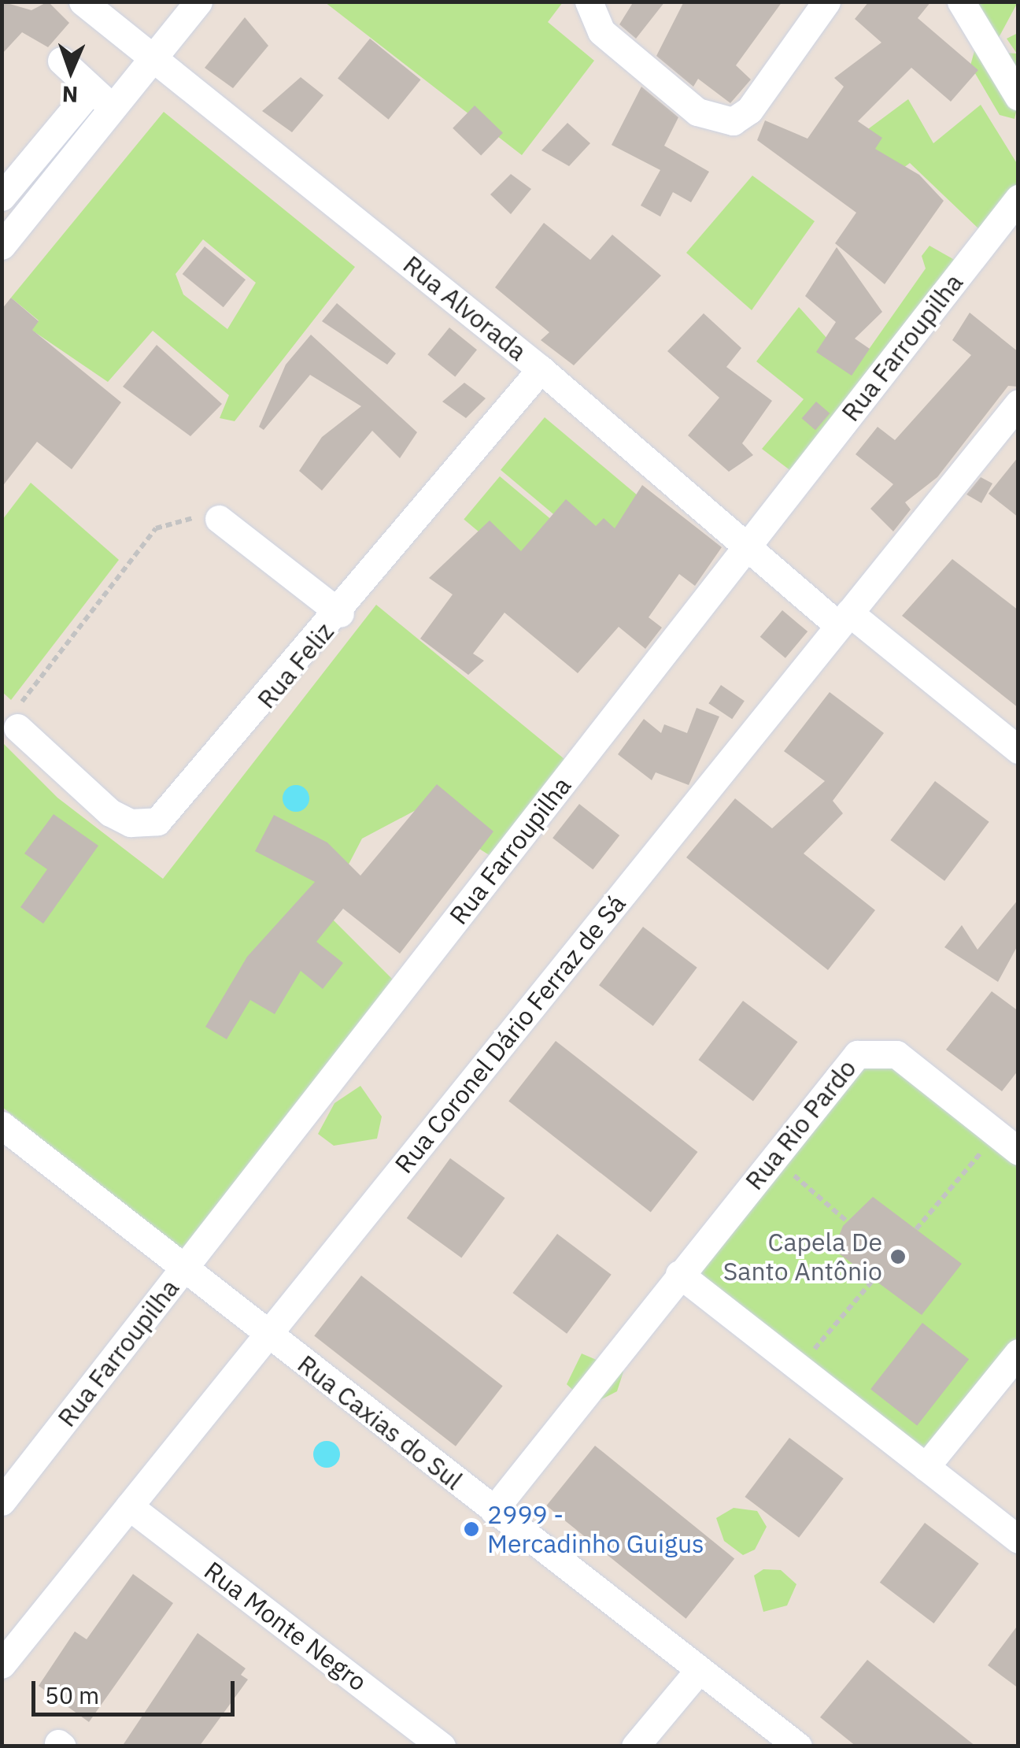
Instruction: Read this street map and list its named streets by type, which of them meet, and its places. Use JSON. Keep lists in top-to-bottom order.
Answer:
{
  "streets": {
    "street": [
      "Rua Alvorada",
      "Rua Farroupilha",
      "Rua Feliz",
      "Rua Coronel Dário Ferraz de Sá",
      "Rua Rio Pardo",
      "Rua Caxias do Sul",
      "Rua Monte Negro"
    ]
  },
  "crossings": [
    ["Rua Alvorada", "Rua Farroupilha"],
    ["Rua Alvorada", "Rua Feliz"],
    ["Rua Alvorada", "Rua Coronel Dário Ferraz de Sá"],
    ["Rua Farroupilha", "Rua Caxias do Sul"],
    ["Rua Coronel Dário Ferraz de Sá", "Rua Caxias do Sul"],
    ["Rua Coronel Dário Ferraz de Sá", "Rua Monte Negro"],
    ["Rua Rio Pardo", "Rua Caxias do Sul"]
  ],
  "places": ["Capela De Santo Antônio", "2999 - Mercadinho Guigus"],
  "scale_bar": "50 m",
  "north": "bottom"
}
